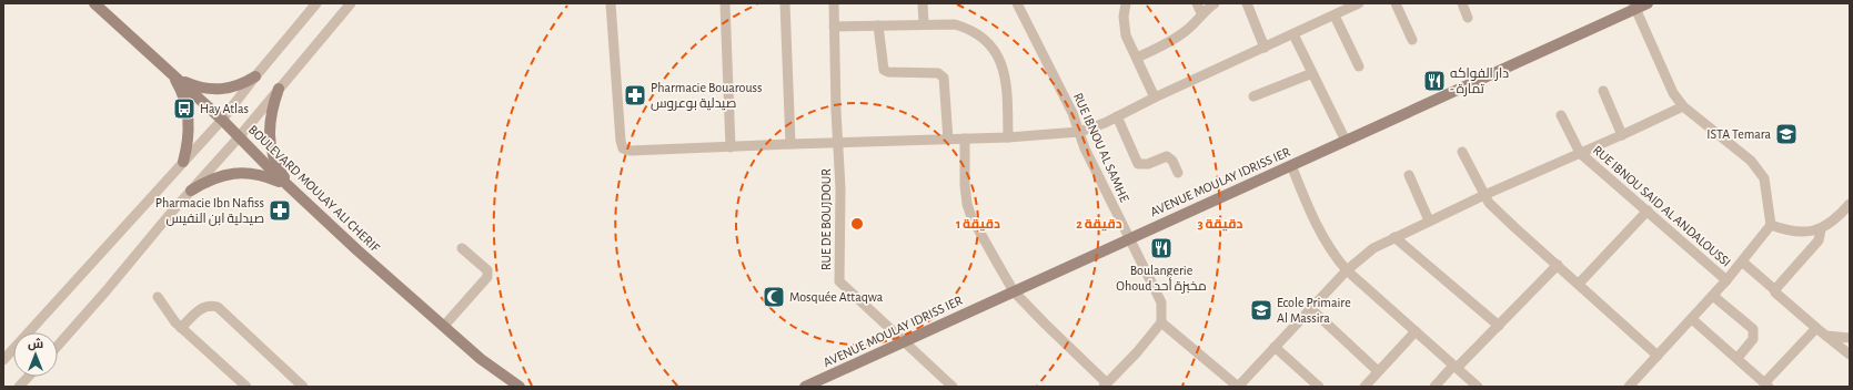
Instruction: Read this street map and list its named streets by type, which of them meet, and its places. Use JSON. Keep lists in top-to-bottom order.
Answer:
{
  "streets": {
    "main road": ["AVENUE MOULAY IDRISS IER", "BOULEVARD MOULAY ALI CHERIF"],
    "street": ["RUE IBNOU AL SAMHE", "RUE IBNOU SAID AL ANDALOUSSI", "RUE DE BOUJDOUR"]
  },
  "crossings": [
    ["RUE IBNOU AL SAMHE", "AVENUE MOULAY IDRISS IER"],
    ["AVENUE MOULAY IDRISS IER", "RUE DE BOUJDOUR"]
  ],
  "places": {
    "restaurant": ["دار الفواكه - تمارة", "Boulangerie Ohoud مخبزة أحد"],
    "pharmacy": ["Pharmacie Bouarouss صيدلية بوعروس", "Pharmacie Ibn Nafiss صيدلية ابن النفيس"],
    "bus stop": ["Hay Atlas"],
    "school or university": ["ISTA Temara", "Ecole Primaire Al Massira"],
    "mosque": ["Mosquée Attaqwa"]
  },
  "north": "top",
  "rings": ["1 دقيقة", "2 دقيقة", "3 دقيقة"]
}
